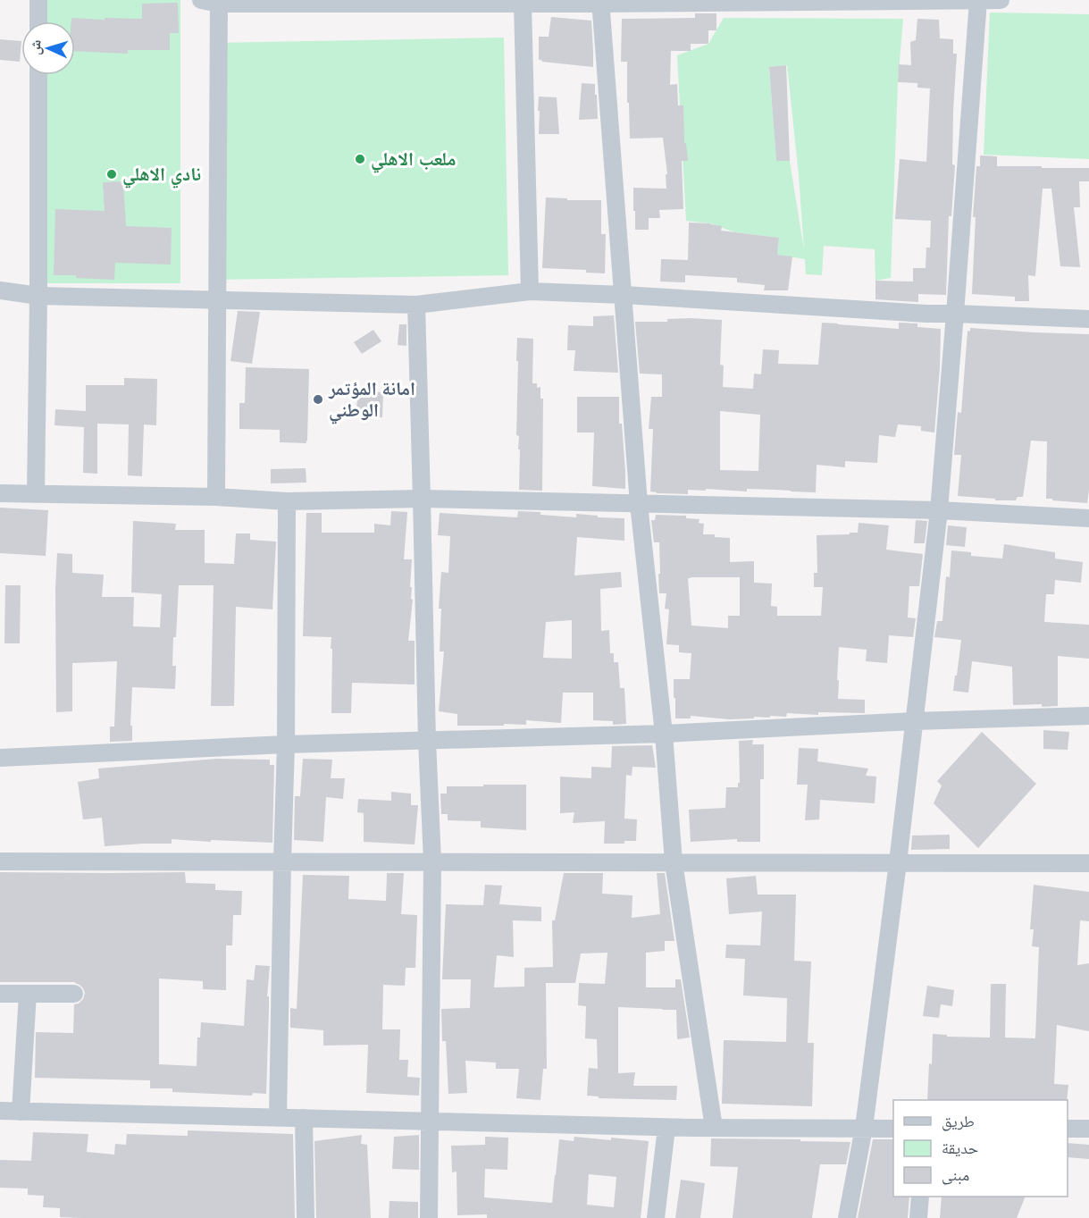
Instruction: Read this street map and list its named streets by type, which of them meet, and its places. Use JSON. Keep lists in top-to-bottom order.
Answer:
{
  "places": ["ملعب الاهلي", "نادي الاهلي", "امانة المؤتمر الوطني"],
  "legend": ["طريق", "حديقة", "مبنى"],
  "north": "left"
}
